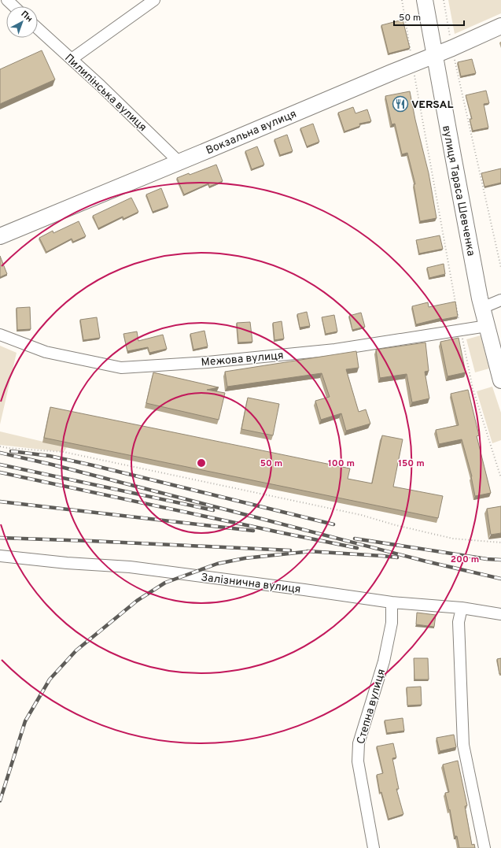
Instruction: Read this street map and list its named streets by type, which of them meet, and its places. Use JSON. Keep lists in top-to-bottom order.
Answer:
{
  "streets": {
    "main road": ["Вокзальна вулиця", "вулиця Тараса Шевченка"],
    "street": [
      "Пилипінська вулиця",
      "Межова вулиця",
      "Залізнична вулиця",
      "Степна вулиця"
    ]
  },
  "crossings": [
    ["Пилипінська вулиця", "Вокзальна вулиця"],
    ["Вокзальна вулиця", "вулиця Тараса Шевченка"],
    ["вулиця Тараса Шевченка", "Межова вулиця"],
    ["Залізнична вулиця", "Степна вулиця"]
  ],
  "places": {
    "restaurant": ["VERSAL"]
  },
  "scale_bar": "50 m",
  "north": "top right",
  "rings": [
    "50 m",
    "100 m",
    "150 m",
    "200 m"
  ]
}
